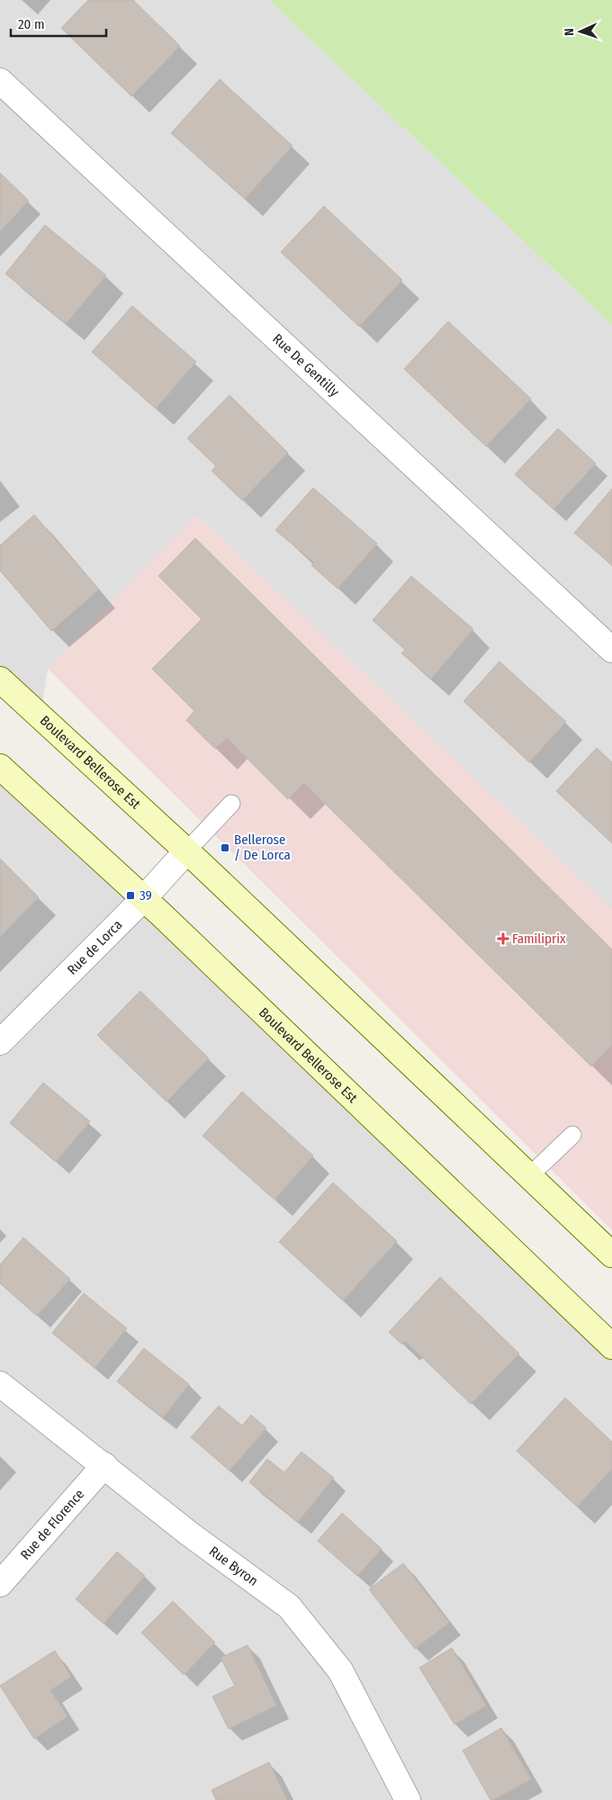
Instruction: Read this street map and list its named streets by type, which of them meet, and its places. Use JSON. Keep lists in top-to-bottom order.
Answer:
{
  "streets": {
    "street": [
      "Rue De Gentilly",
      "Boulevard Bellerose Est",
      "Rue de Lorca",
      "Rue de Florence",
      "Rue Byron"
    ]
  },
  "crossings": [
    ["Boulevard Bellerose Est", "Rue de Lorca"],
    ["Rue de Florence", "Rue Byron"]
  ],
  "places": {
    "transit": ["Bellerose / De Lorca", "39"],
    "health": ["Familiprix"]
  },
  "scale_bar": "20 m",
  "north": "left"
}
